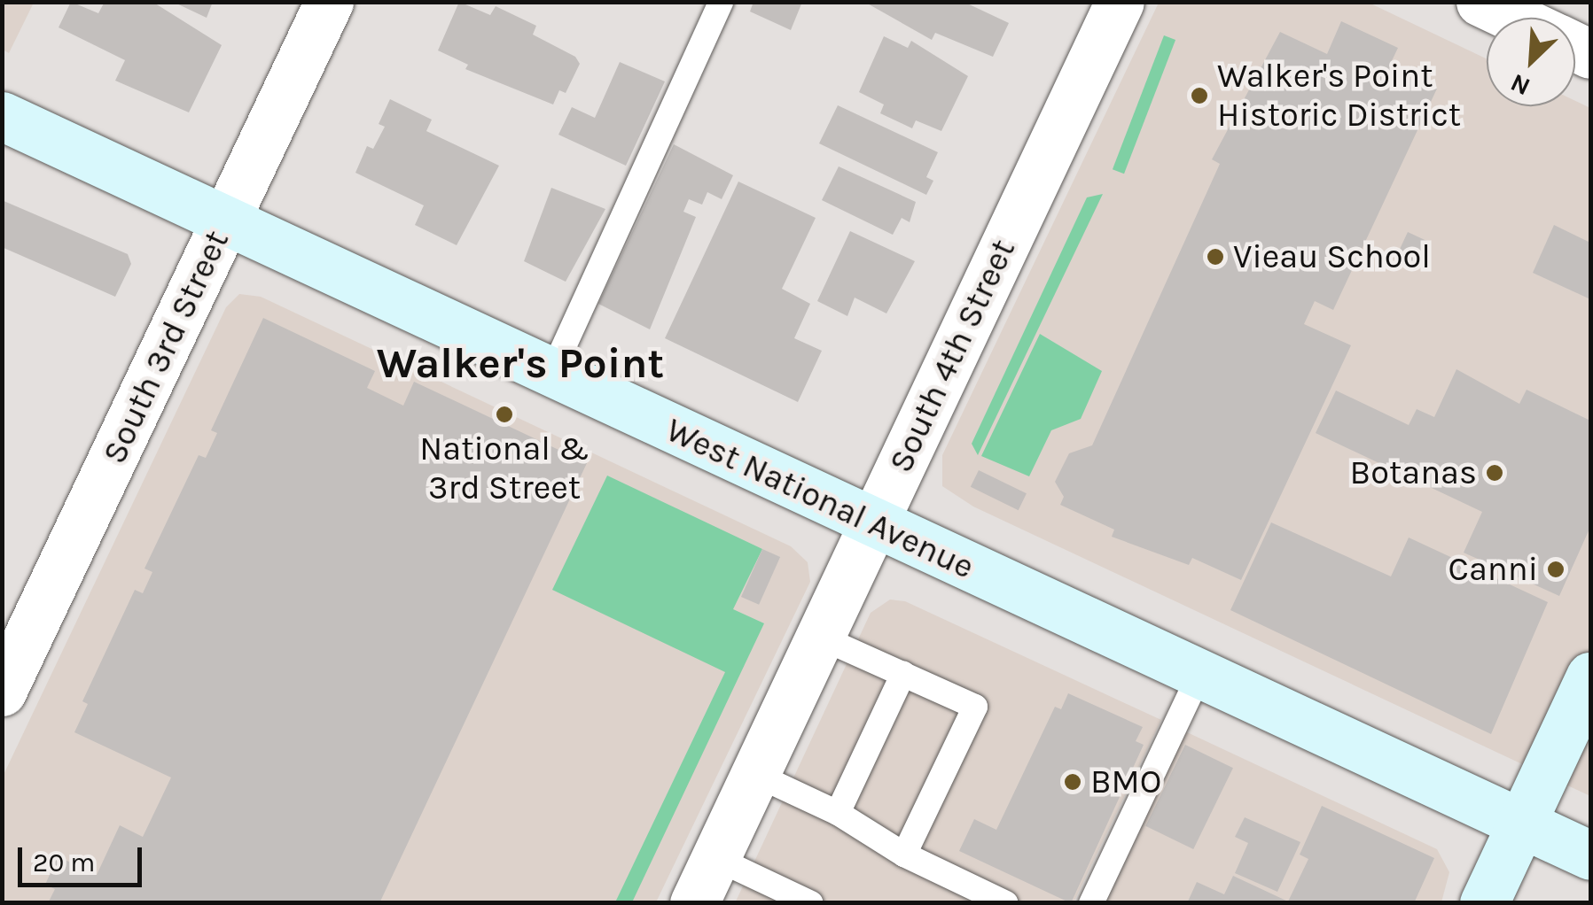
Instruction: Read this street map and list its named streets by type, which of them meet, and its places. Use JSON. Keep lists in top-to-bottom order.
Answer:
{
  "streets": {
    "main road": ["West National Avenue"],
    "street": ["South 3rd Street", "South 4th Street"]
  },
  "crossings": [
    ["South 3rd Street", "West National Avenue"],
    ["South 4th Street", "West National Avenue"]
  ],
  "districts": ["Walker's Point"],
  "places": [
    "Walker's Point Historic District",
    "Vieau School",
    "National & 3rd Street",
    "Botanas",
    "Canni",
    "BMO"
  ],
  "scale_bar": "20 m",
  "north": "bottom left"
}
